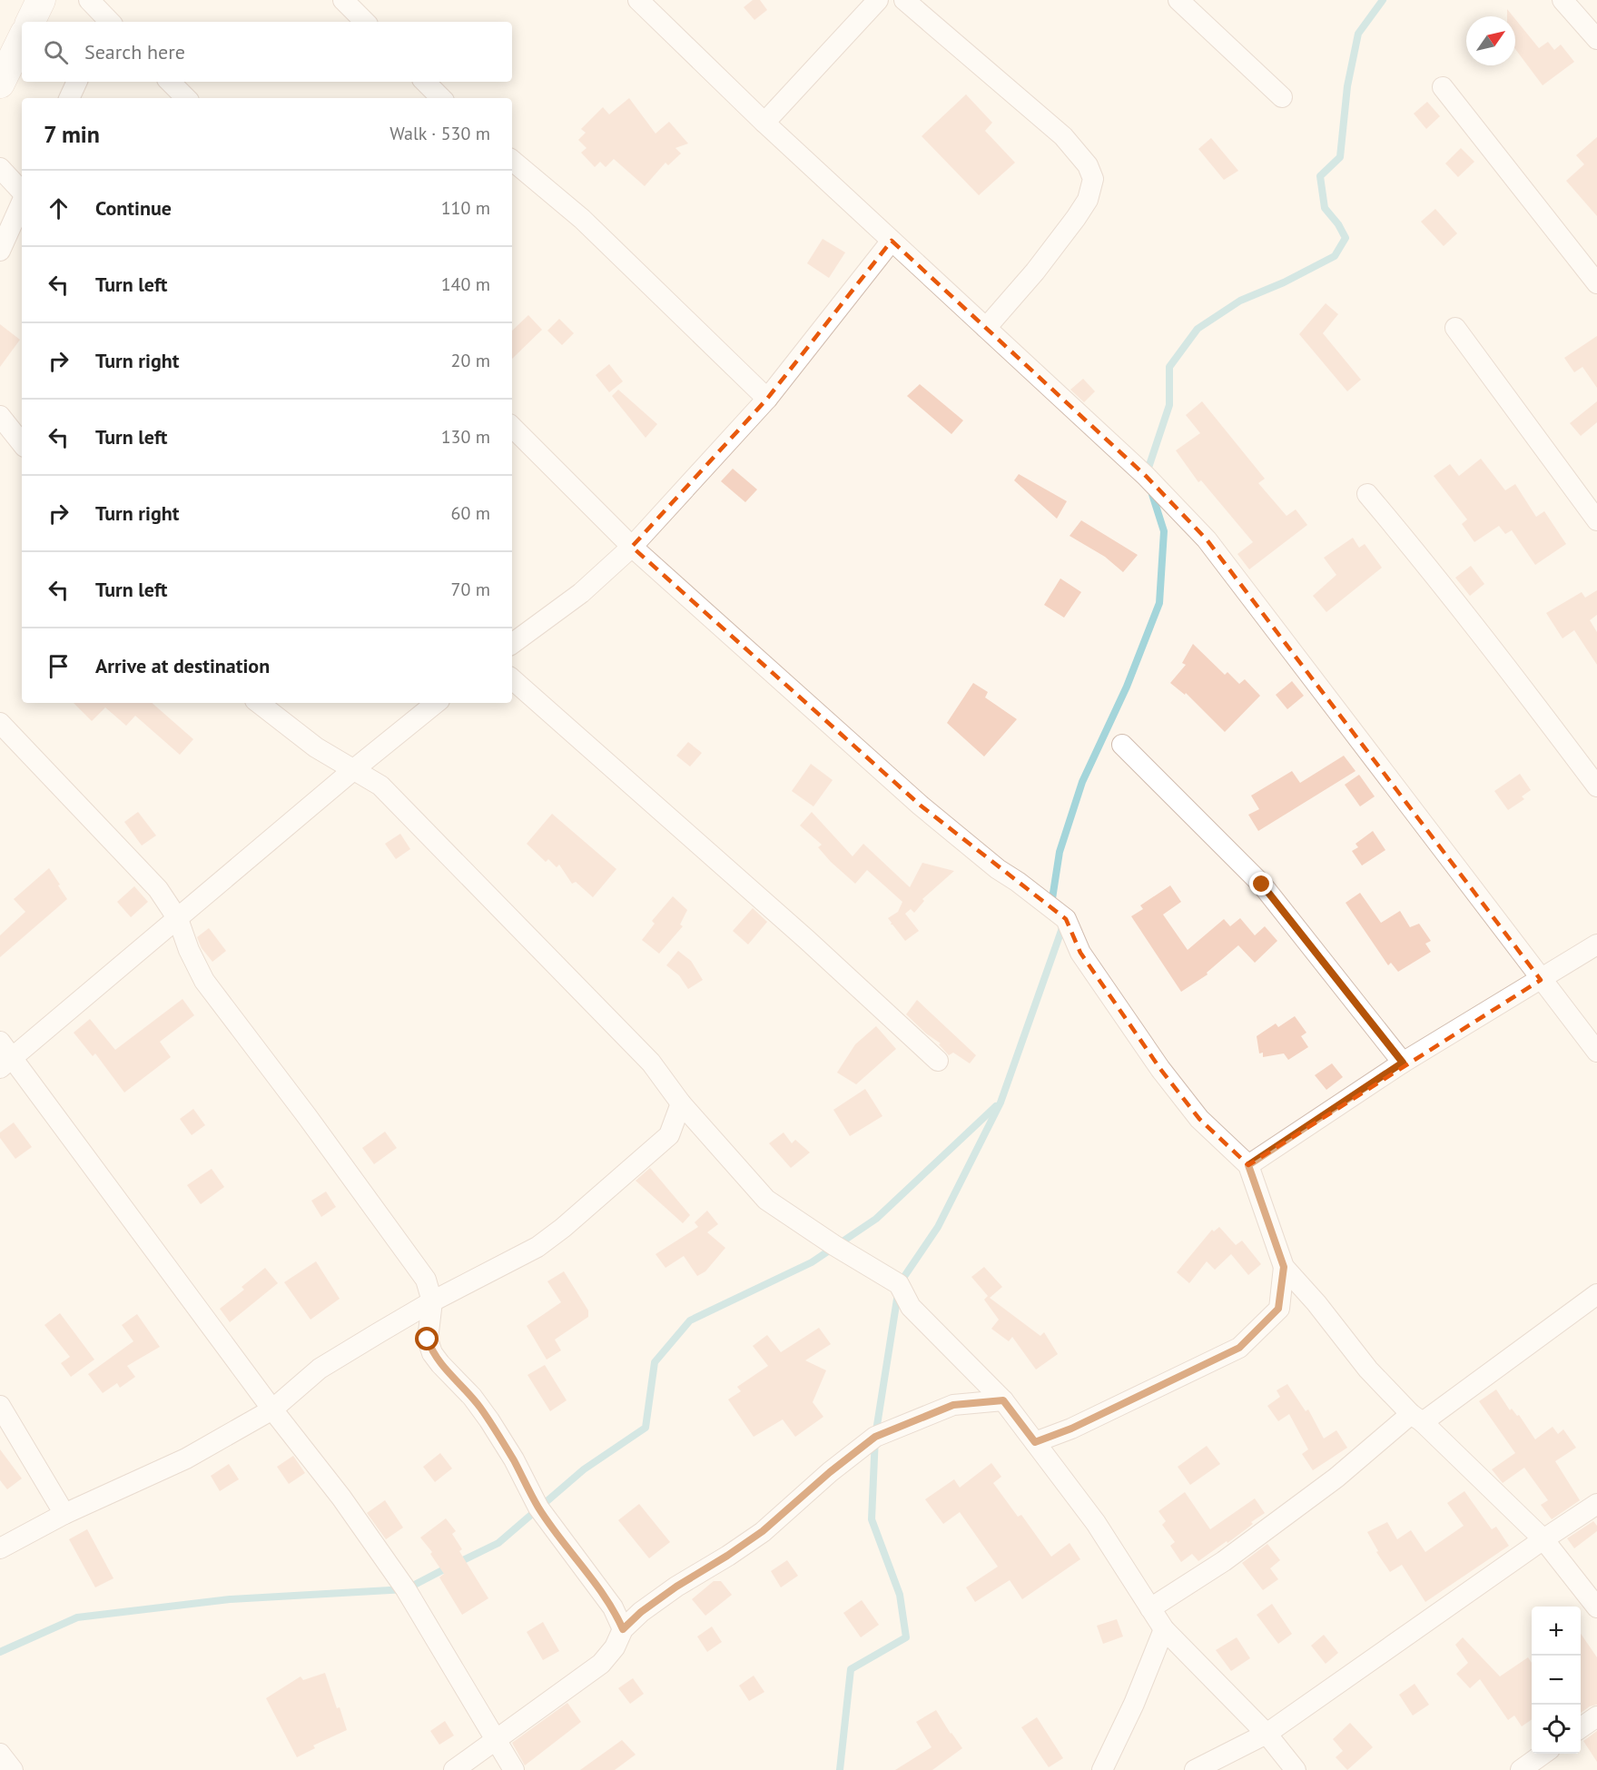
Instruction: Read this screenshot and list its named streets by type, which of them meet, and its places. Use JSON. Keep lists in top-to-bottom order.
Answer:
{
  "north": "top right",
  "page": {
    "search": "Search here",
    "heading": ["7 min", "Walk · 530 m"],
    "list": [
      ["Continue", "110 m"],
      ["Turn left", "140 m"],
      ["Turn right", "20 m"],
      ["Turn left", "130 m"],
      ["Turn right", "60 m"],
      ["Turn left", "70 m"],
      "Arrive at destination"
    ],
    "map_buttons": ["+", "−"]
  }
}
